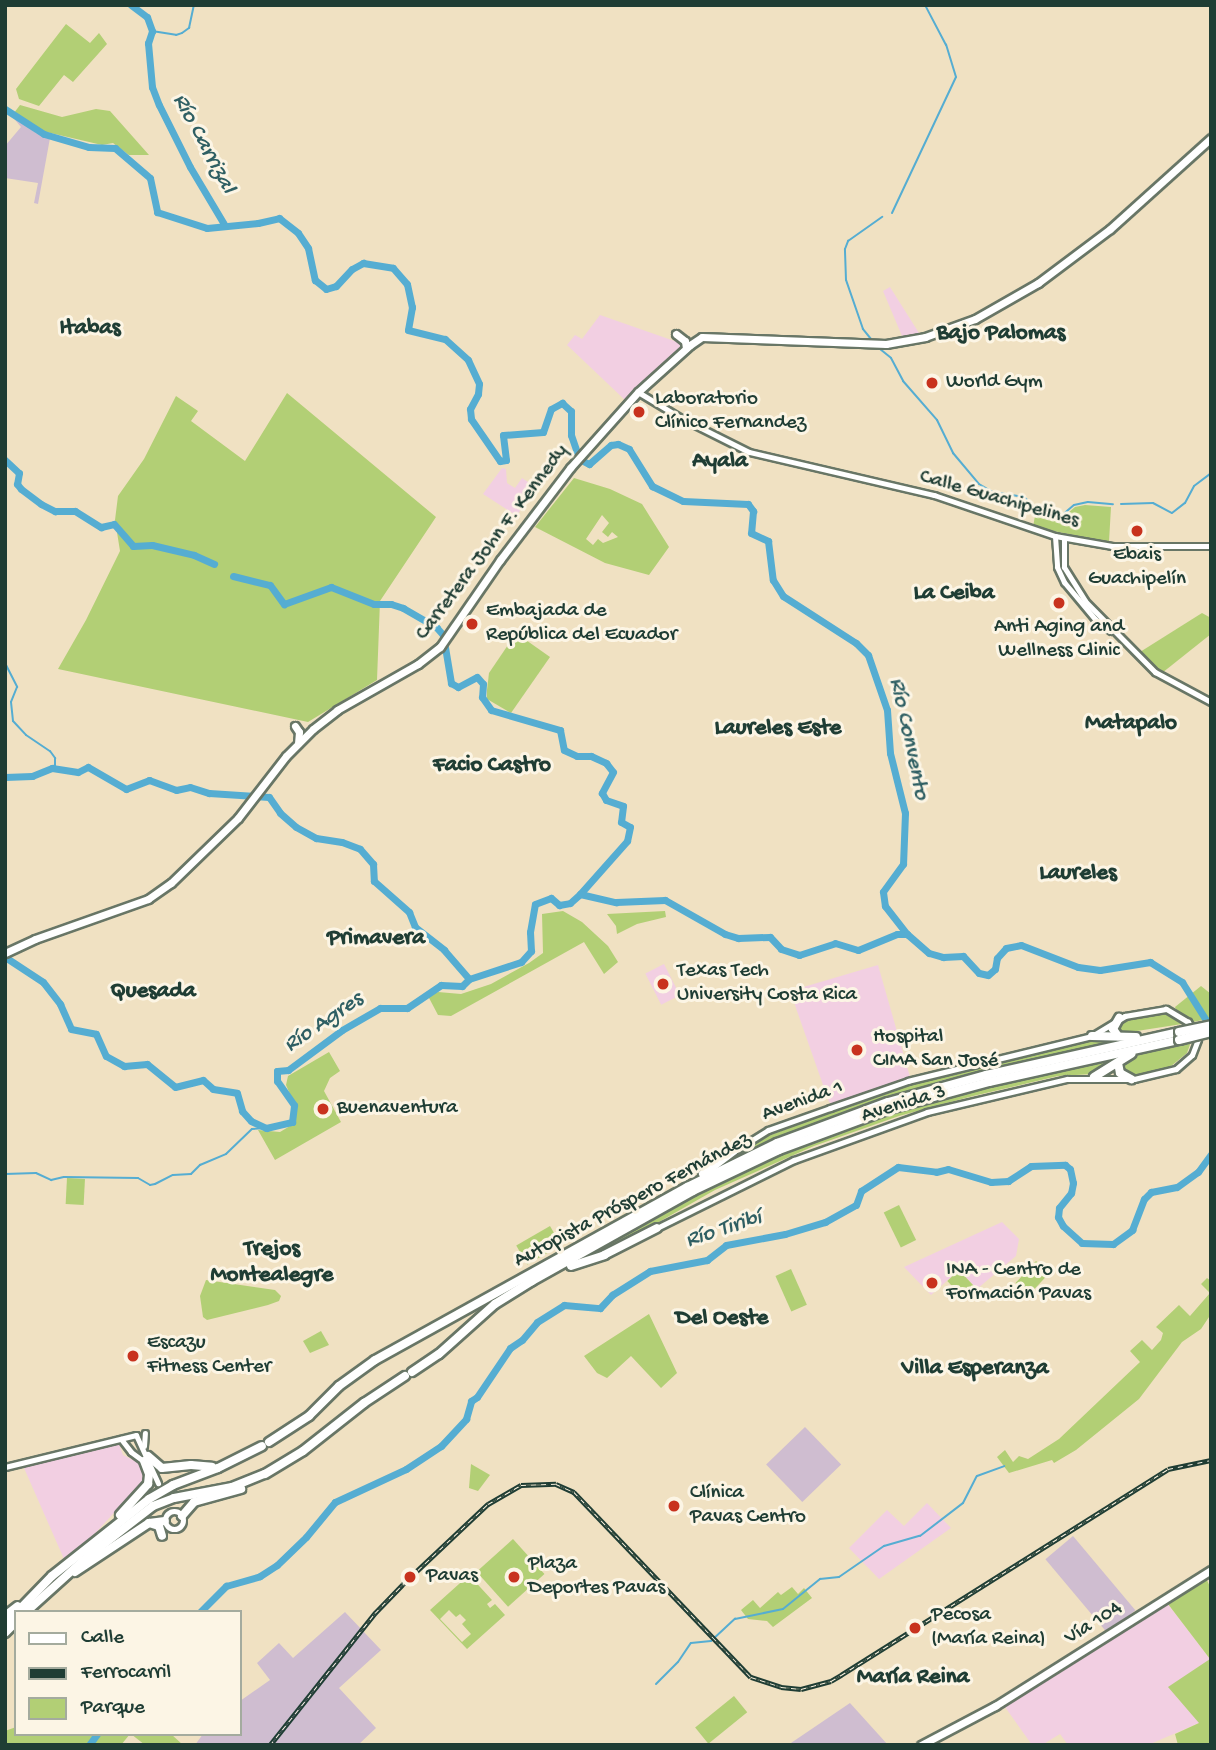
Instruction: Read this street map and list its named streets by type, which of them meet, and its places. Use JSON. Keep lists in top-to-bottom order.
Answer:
{
  "streets": {
    "highway": ["Autopista Próspero Fernández"],
    "main road": ["Carretera John F. Kennedy", "Vía 104"],
    "street": ["Calle Guachipelines", "Avenida 1", "Avenida 3"]
  },
  "crossings": [
    ["Calle Guachipelines", "Carretera John F. Kennedy"],
    ["Avenida 1", "Avenida 3"]
  ],
  "districts": [
    "Itabas",
    "Bajo Palomas",
    "Ayala",
    "La Ceiba",
    "Matapalo",
    "Laureles Este",
    "Facio Castro",
    "Laureles",
    "Primavera",
    "Quesada",
    "Trejos Montealegre",
    "Del Oeste",
    "Villa Esperanza",
    "María Reina"
  ],
  "water": [
    "Río Carrizal",
    "Río Convento",
    "Río Agres",
    "Río Tiribí"
  ],
  "places": [
    "World Gym",
    "Laboratorio Clínico Fernandez",
    "Ebais Guachipelín",
    "Anti Aging and Wellness Clinic",
    "Embajada de República del Ecuador",
    "Texas Tech University Costa Rica",
    "Hospital CIMA San José",
    "Buenaventura",
    "INA - Centro de Formación Pavas",
    "Escazu Fitness Center",
    "Clínica Pavas Centro",
    "Pavas",
    "Plaza Deportes Pavas",
    "Pecosa (María Reina)"
  ],
  "legend": ["Calle", "Ferrocarril", "Parque"]
}
